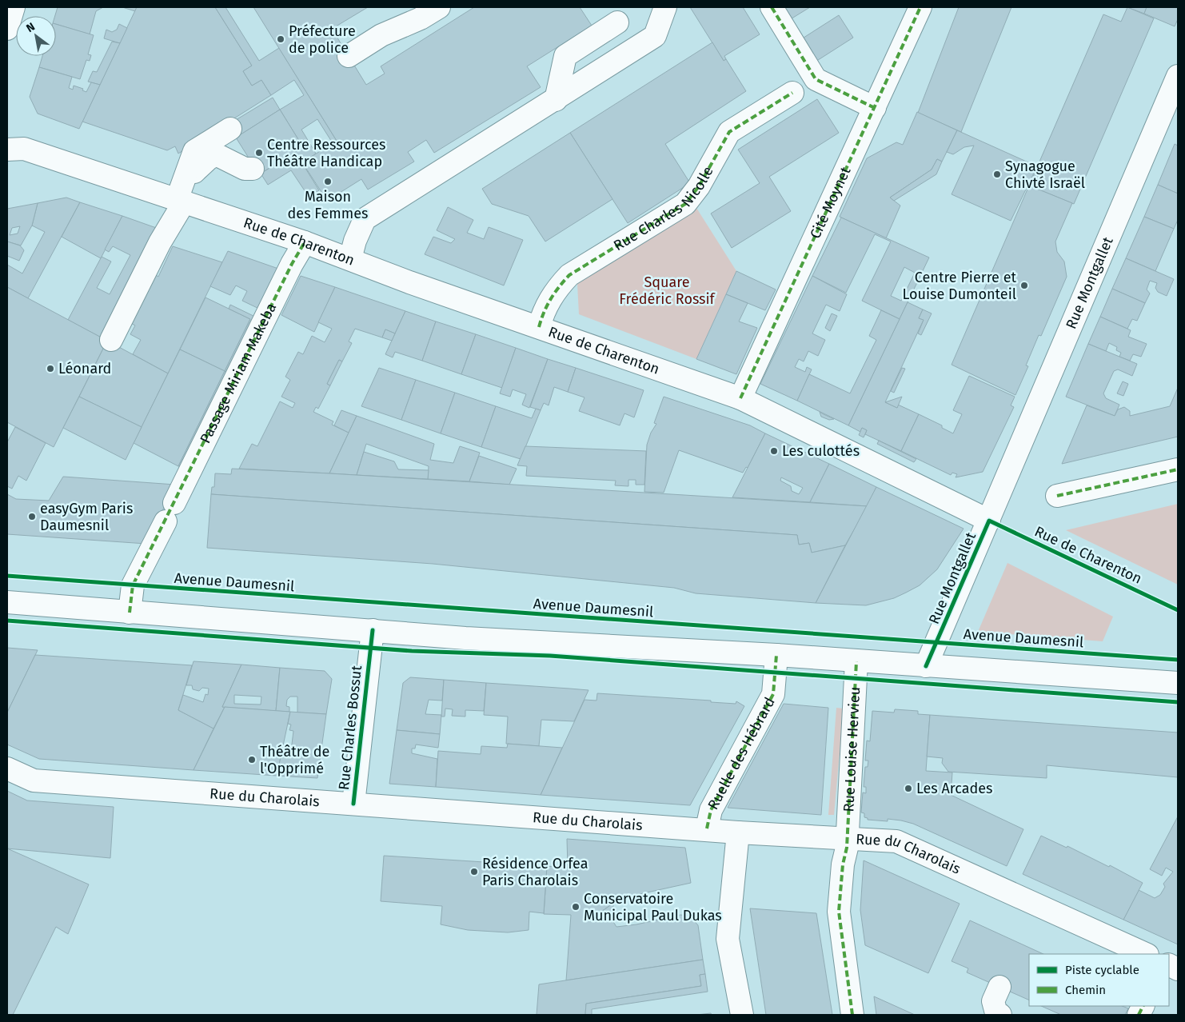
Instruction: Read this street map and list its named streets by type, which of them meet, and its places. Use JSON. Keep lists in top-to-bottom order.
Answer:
{
  "streets": {
    "street": [
      "Cité Moynet",
      "Rue Charles Nicolle",
      "Rue de Charenton",
      "Rue Montgallet",
      "Passage Miriam Makeba",
      "Rue Charles Bossut",
      "Rue Louise Hervieu",
      "Ruelle des Hébrard",
      "Rue du Charolais"
    ],
    "cycle path": ["Avenue Daumesnil"]
  },
  "crossings": [
    ["Cité Moynet", "Rue de Charenton"],
    ["Rue Charles Nicolle", "Rue de Charenton"],
    ["Rue de Charenton", "Rue Montgallet"],
    ["Rue de Charenton", "Passage Miriam Makeba"],
    ["Rue Charles Bossut", "Rue du Charolais"],
    ["Rue Louise Hervieu", "Rue du Charolais"],
    ["Ruelle des Hébrard", "Rue du Charolais"]
  ],
  "parks": ["Square Frédéric Rossif"],
  "places": [
    "Préfecture de police",
    "Centre Ressources Théâtre Handicap",
    "Synagogue Chivté Israël",
    "Maison des Femmes",
    "Centre Pierre et Louise Dumonteil",
    "Léonard",
    "Les culottés",
    "easyGym Paris Daumesnil",
    "Théâtre de l'Opprimé",
    "Les Arcades",
    "Résidence Orfea Paris Charolais",
    "Conservatoire Municipal Paul Dukas"
  ],
  "legend": ["Piste cyclable", "Chemin"],
  "north": "top left"
}
